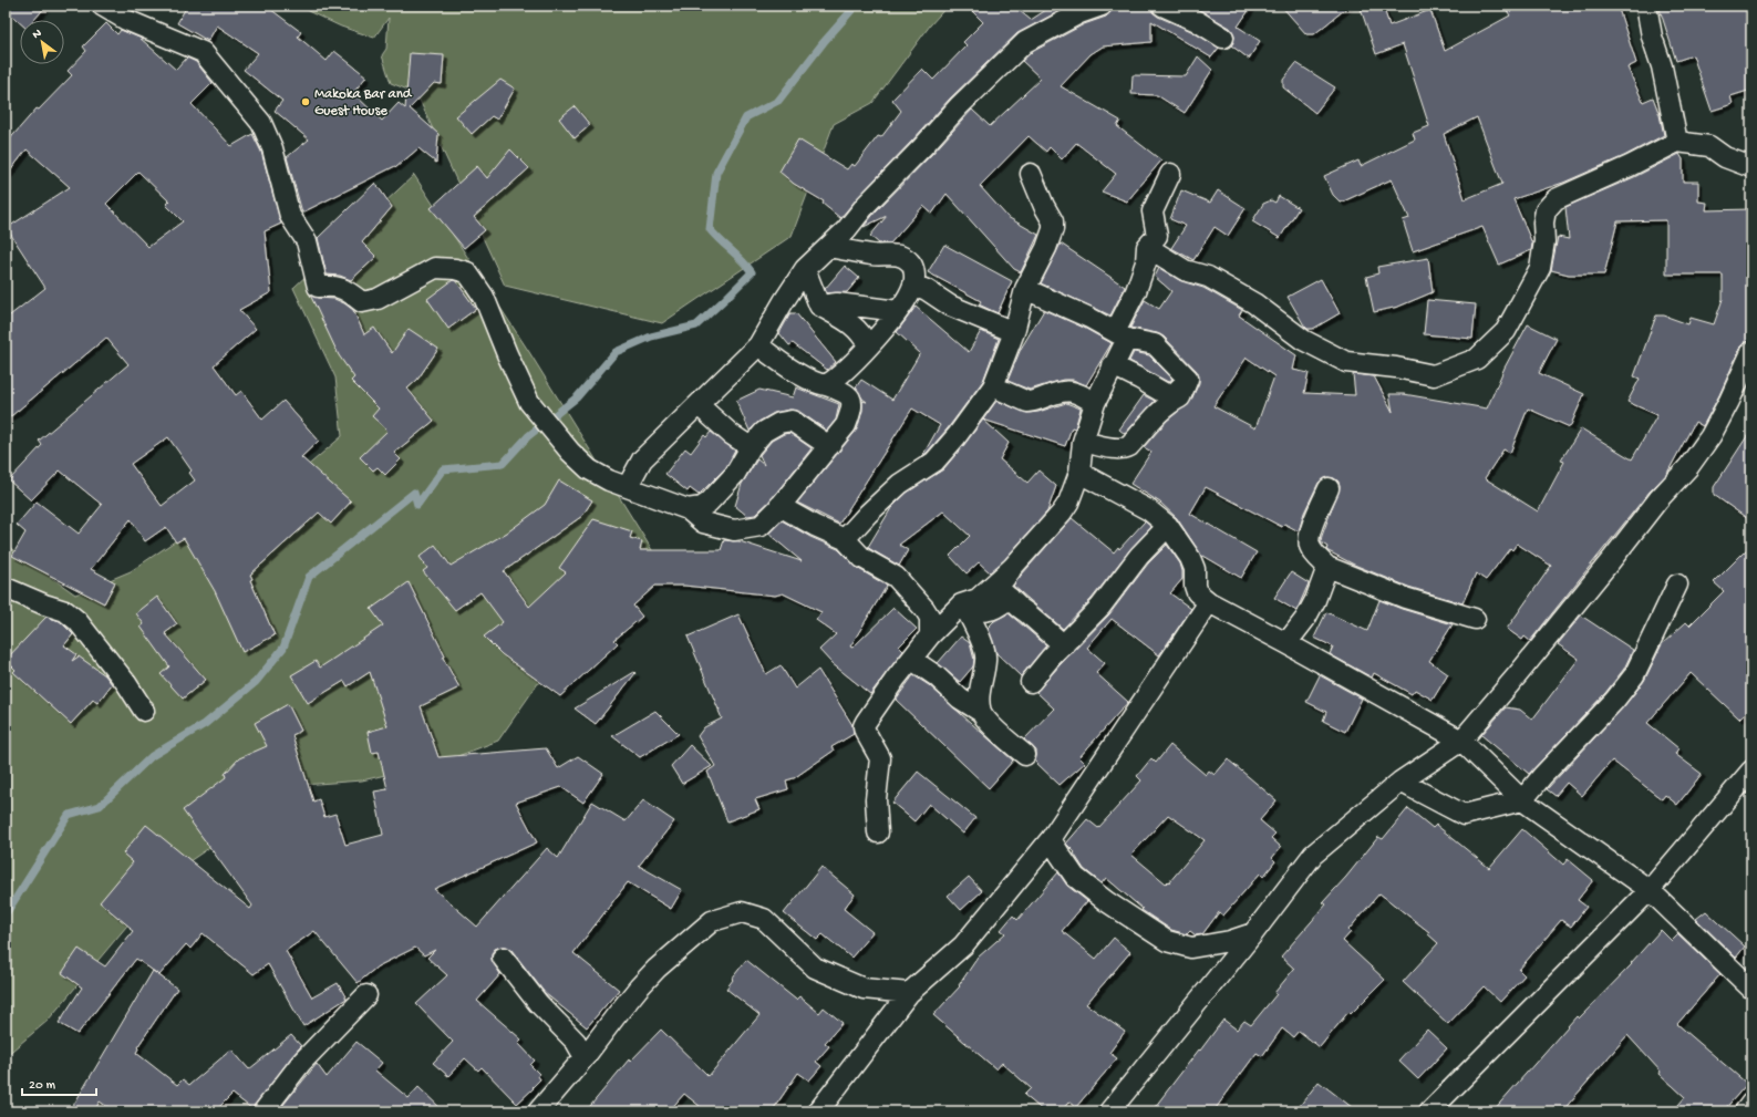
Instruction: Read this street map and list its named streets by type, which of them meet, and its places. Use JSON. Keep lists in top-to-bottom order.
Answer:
{
  "places": ["Makoka Bar and Guest House"],
  "scale_bar": "20 m",
  "north": "top left"
}
